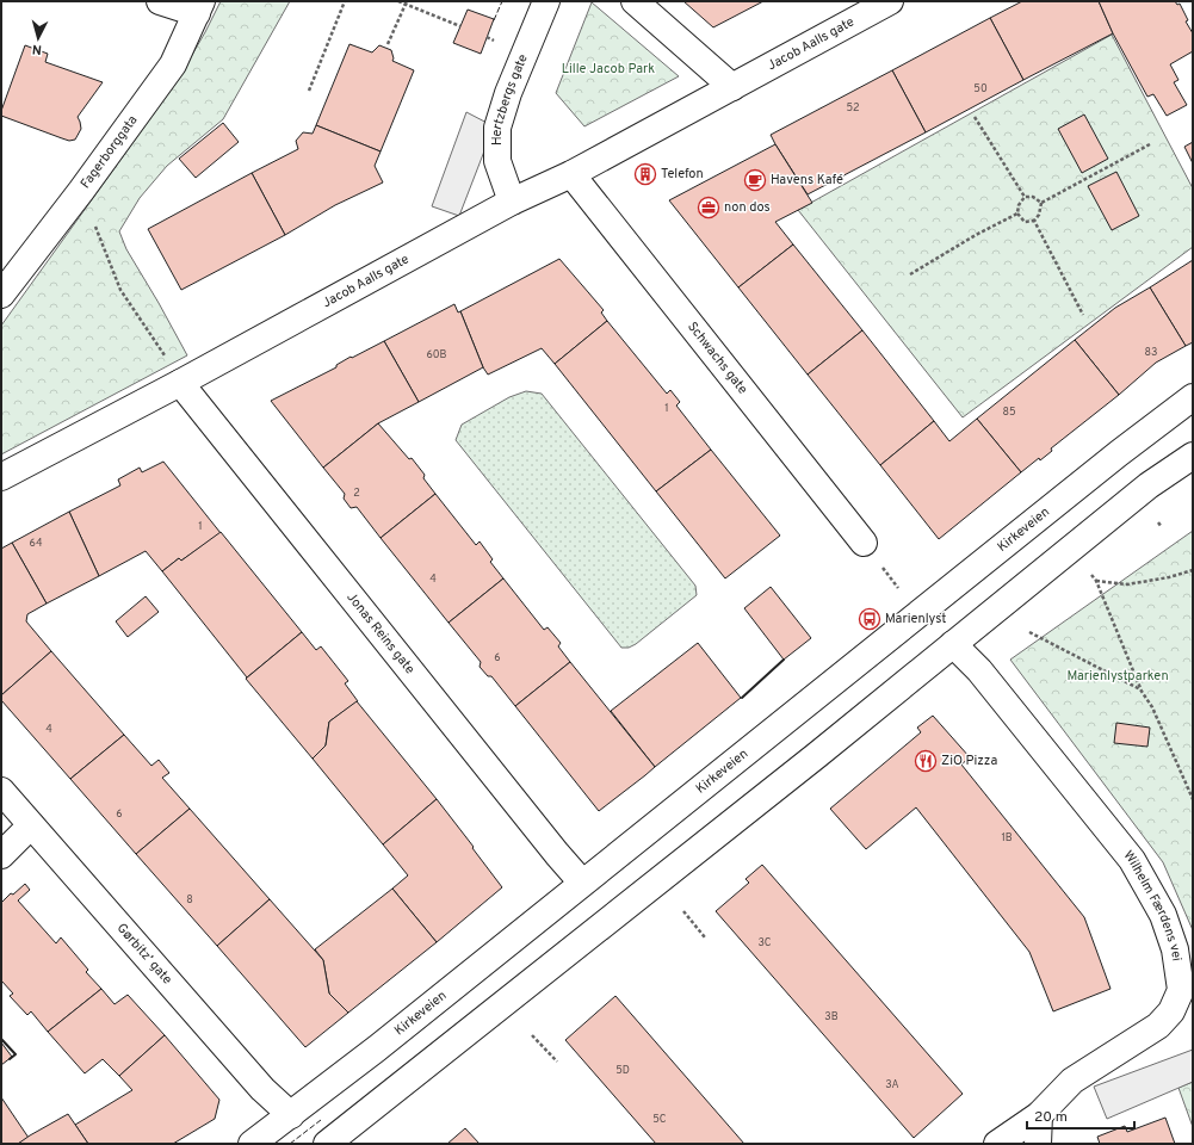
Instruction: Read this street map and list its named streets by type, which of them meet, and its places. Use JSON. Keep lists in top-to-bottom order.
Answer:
{
  "streets": {
    "street": [
      "Jacob Aalls gate",
      "Hertzbergs gate",
      "Fagerborggata",
      "Schwachs gate",
      "Kirkeveien",
      "Jonas Reins gate",
      "Wilhelm Færdens vei",
      "Gørbitz’ gate"
    ]
  },
  "crossings": [
    ["Jacob Aalls gate", "Hertzbergs gate"],
    ["Jacob Aalls gate", "Schwachs gate"],
    ["Jacob Aalls gate", "Jonas Reins gate"],
    ["Kirkeveien", "Jonas Reins gate"],
    ["Kirkeveien", "Gørbitz’ gate"]
  ],
  "parks": ["Lille Jacob Park", "Marienlystparken"],
  "places": {
    "building": ["Telefon"],
    "cafe": ["Havens Kafé"],
    "office": ["non dos"],
    "bus stop": ["Marienlyst"],
    "restaurant": ["ZiO Pizza"]
  },
  "house_numbers": [
    "50",
    "52",
    "83",
    "60B",
    "1",
    "85",
    "2",
    "1",
    "64",
    "4",
    "6",
    "4",
    "6",
    "1B",
    "8",
    "3C",
    "3B",
    "5D",
    "3A",
    "5C"
  ],
  "scale_bar": "20 m",
  "north": "bottom"
}
